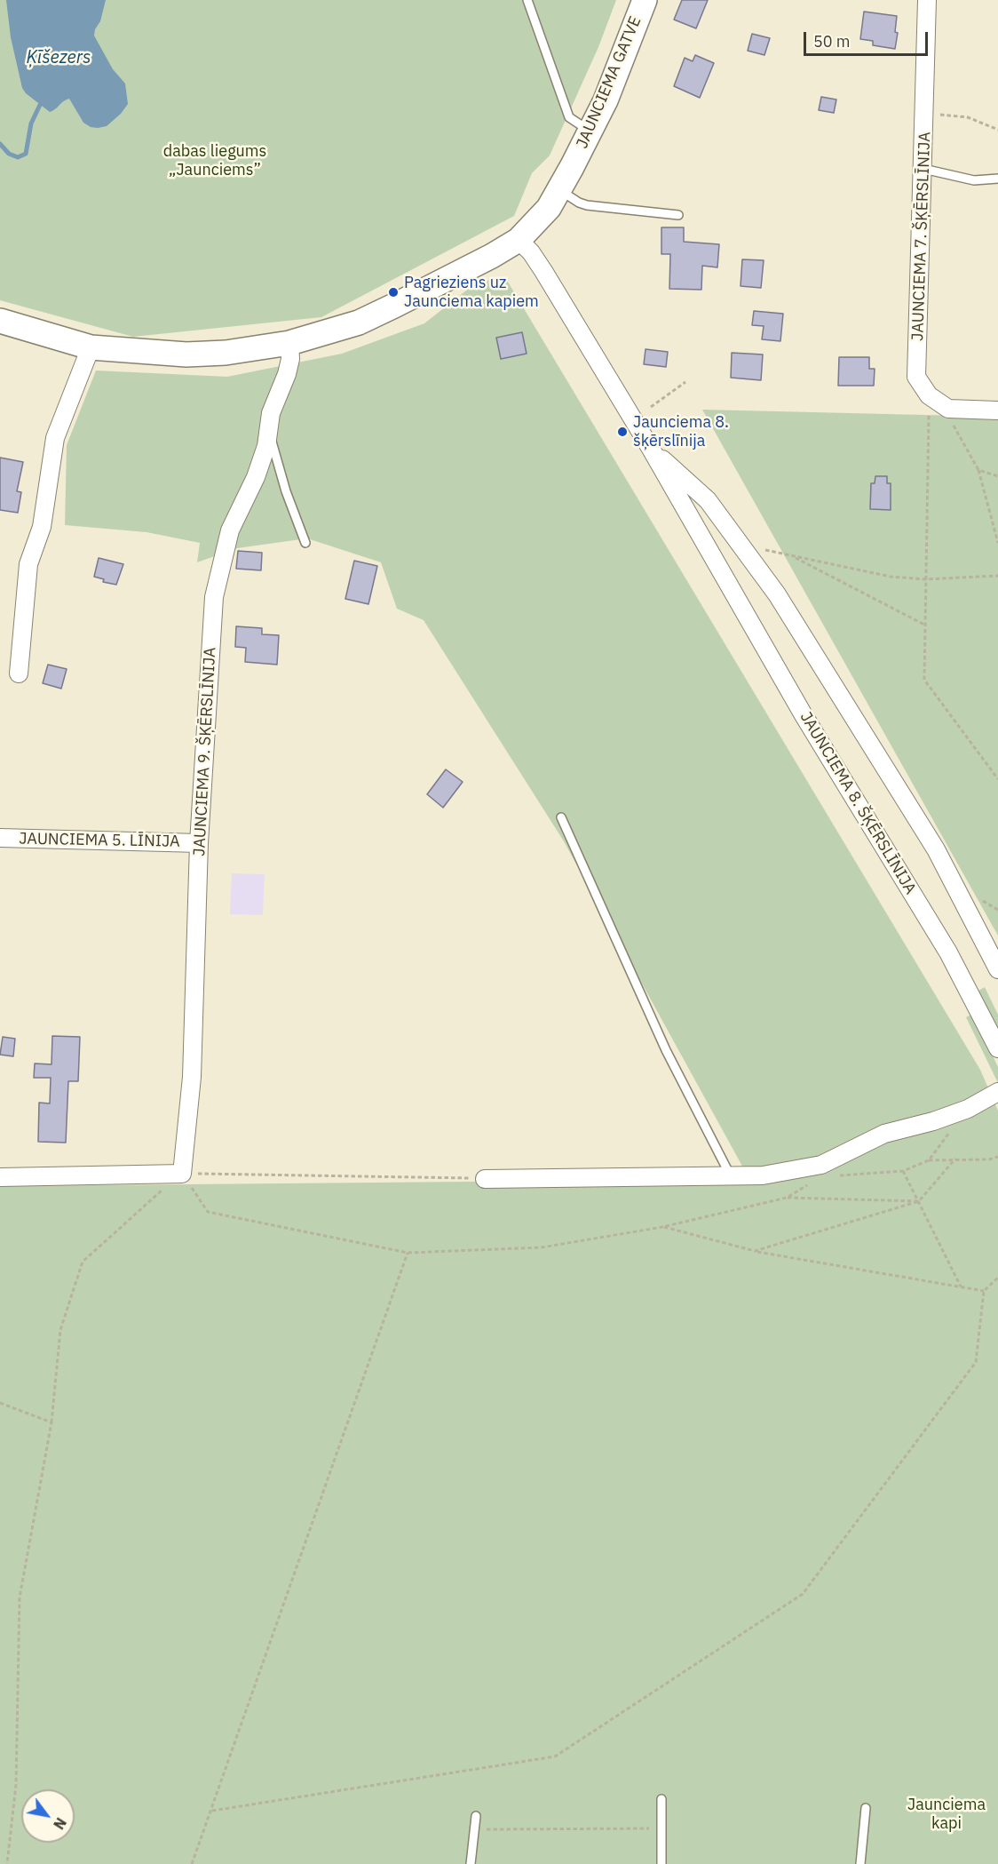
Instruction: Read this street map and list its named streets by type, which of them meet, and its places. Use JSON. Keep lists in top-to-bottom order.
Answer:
{
  "streets": {
    "main road": ["JAUNCIEMA GATVE"],
    "street": [
      "JAUNCIEMA 7. ŠĶĒRSLĪNIJA",
      "JAUNCIEMA 9. ŠĶĒRSLĪNIJA",
      "JAUNCIEMA 8. ŠĶĒRSLĪNIJA",
      "JAUNCIEMA 5. LĪNIJA"
    ]
  },
  "crossings": [
    ["JAUNCIEMA GATVE", "JAUNCIEMA 9. ŠĶĒRSLĪNIJA"],
    ["JAUNCIEMA GATVE", "JAUNCIEMA 8. ŠĶĒRSLĪNIJA"],
    ["JAUNCIEMA 9. ŠĶĒRSLĪNIJA", "JAUNCIEMA 5. LĪNIJA"]
  ],
  "water": ["Ķīšezers"],
  "parks": ["dabas liegums „Jaunciems”", "Jaunciema kapi"],
  "places": ["Pagrieziens uz Jaunciema kapiem", "Jaunciema 8. šķērslīnija"],
  "scale_bar": "50 m",
  "north": "bottom right"
}
